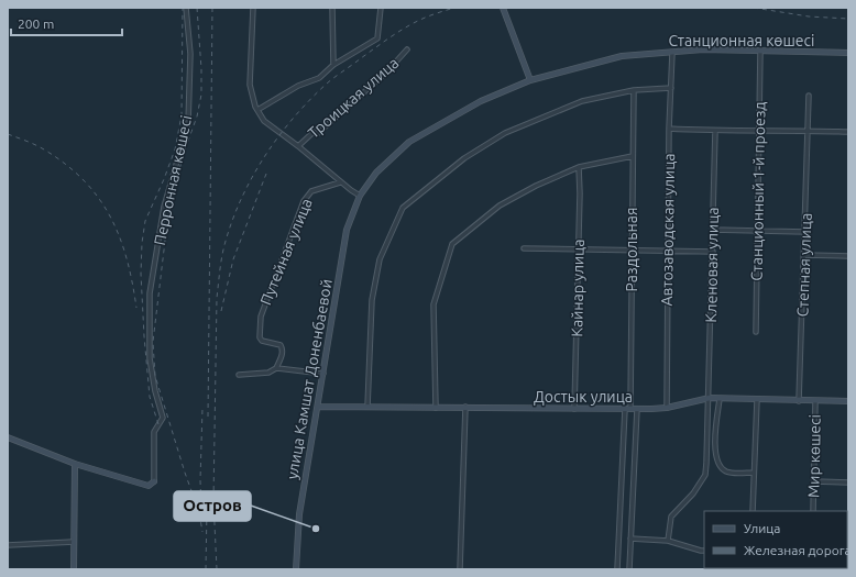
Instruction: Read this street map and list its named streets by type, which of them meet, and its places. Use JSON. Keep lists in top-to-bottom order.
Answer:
{
  "streets": {
    "street": [
      "Станционная көшесі",
      "Троицкая улица",
      "Перронная көшесі",
      "Станционный 1-й проезд",
      "Автозаводская улица",
      "Раздольная",
      "Путейная улица",
      "Кленовая улица",
      "Степная улица",
      "Кайнар улица",
      "улица Камшат Доненбаевой",
      "Достык улица",
      "Мир көшесі"
    ]
  },
  "crossings": [
    ["Станционная көшесі", "Станционный 1-й проезд"],
    ["Станционная көшесі", "Автозаводская улица"],
    ["Станционная көшесі", "улица Камшат Доненбаевой"],
    ["Автозаводская улица", "Достык улица"],
    ["Раздольная", "Достык улица"],
    ["Кленовая улица", "Достык улица"],
    ["Степная улица", "Достык улица"],
    ["Кайнар улица", "Достык улица"],
    ["улица Камшат Доненбаевой", "Достык улица"],
    ["Достык улица", "Мир көшесі"]
  ],
  "places": ["Остров"],
  "legend": ["Улица", "Железная дорога"],
  "scale_bar": "200 m"
}
